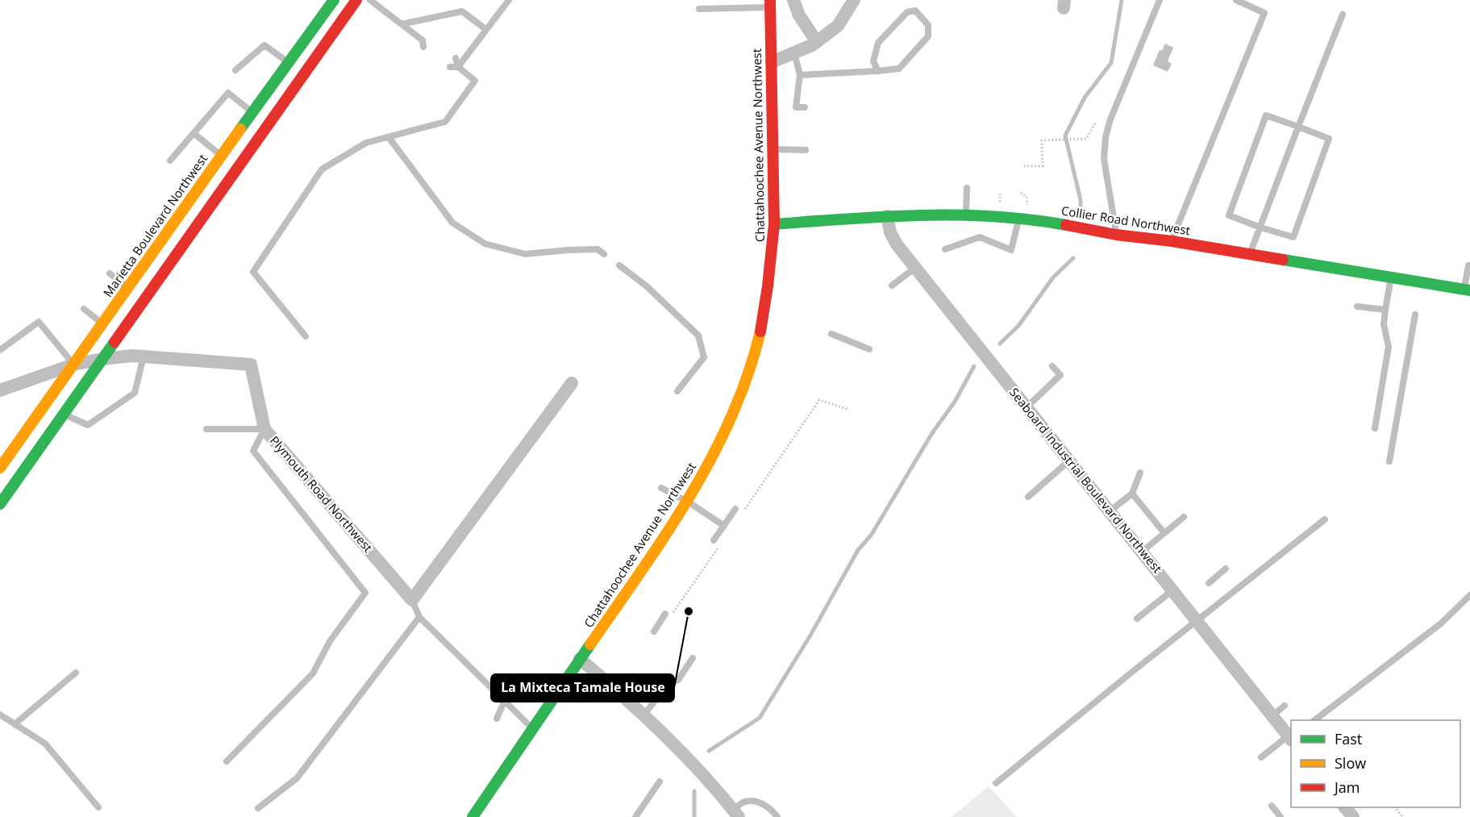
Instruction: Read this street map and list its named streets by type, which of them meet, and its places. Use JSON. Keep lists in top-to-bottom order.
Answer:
{
  "streets": {
    "street": [
      "Chattahoochee Avenue Northwest",
      "Collier Road Northwest",
      "Marietta Boulevard Northwest",
      "Seaboard Industrial Boulevard Northwest",
      "Plymouth Road Northwest"
    ]
  },
  "crossings": [
    ["Chattahoochee Avenue Northwest", "Collier Road Northwest"],
    ["Collier Road Northwest", "Seaboard Industrial Boulevard Northwest"],
    ["Marietta Boulevard Northwest", "Plymouth Road Northwest"]
  ],
  "places": ["La Mixteca Tamale House"],
  "legend": ["Fast", "Slow", "Jam"]
}
